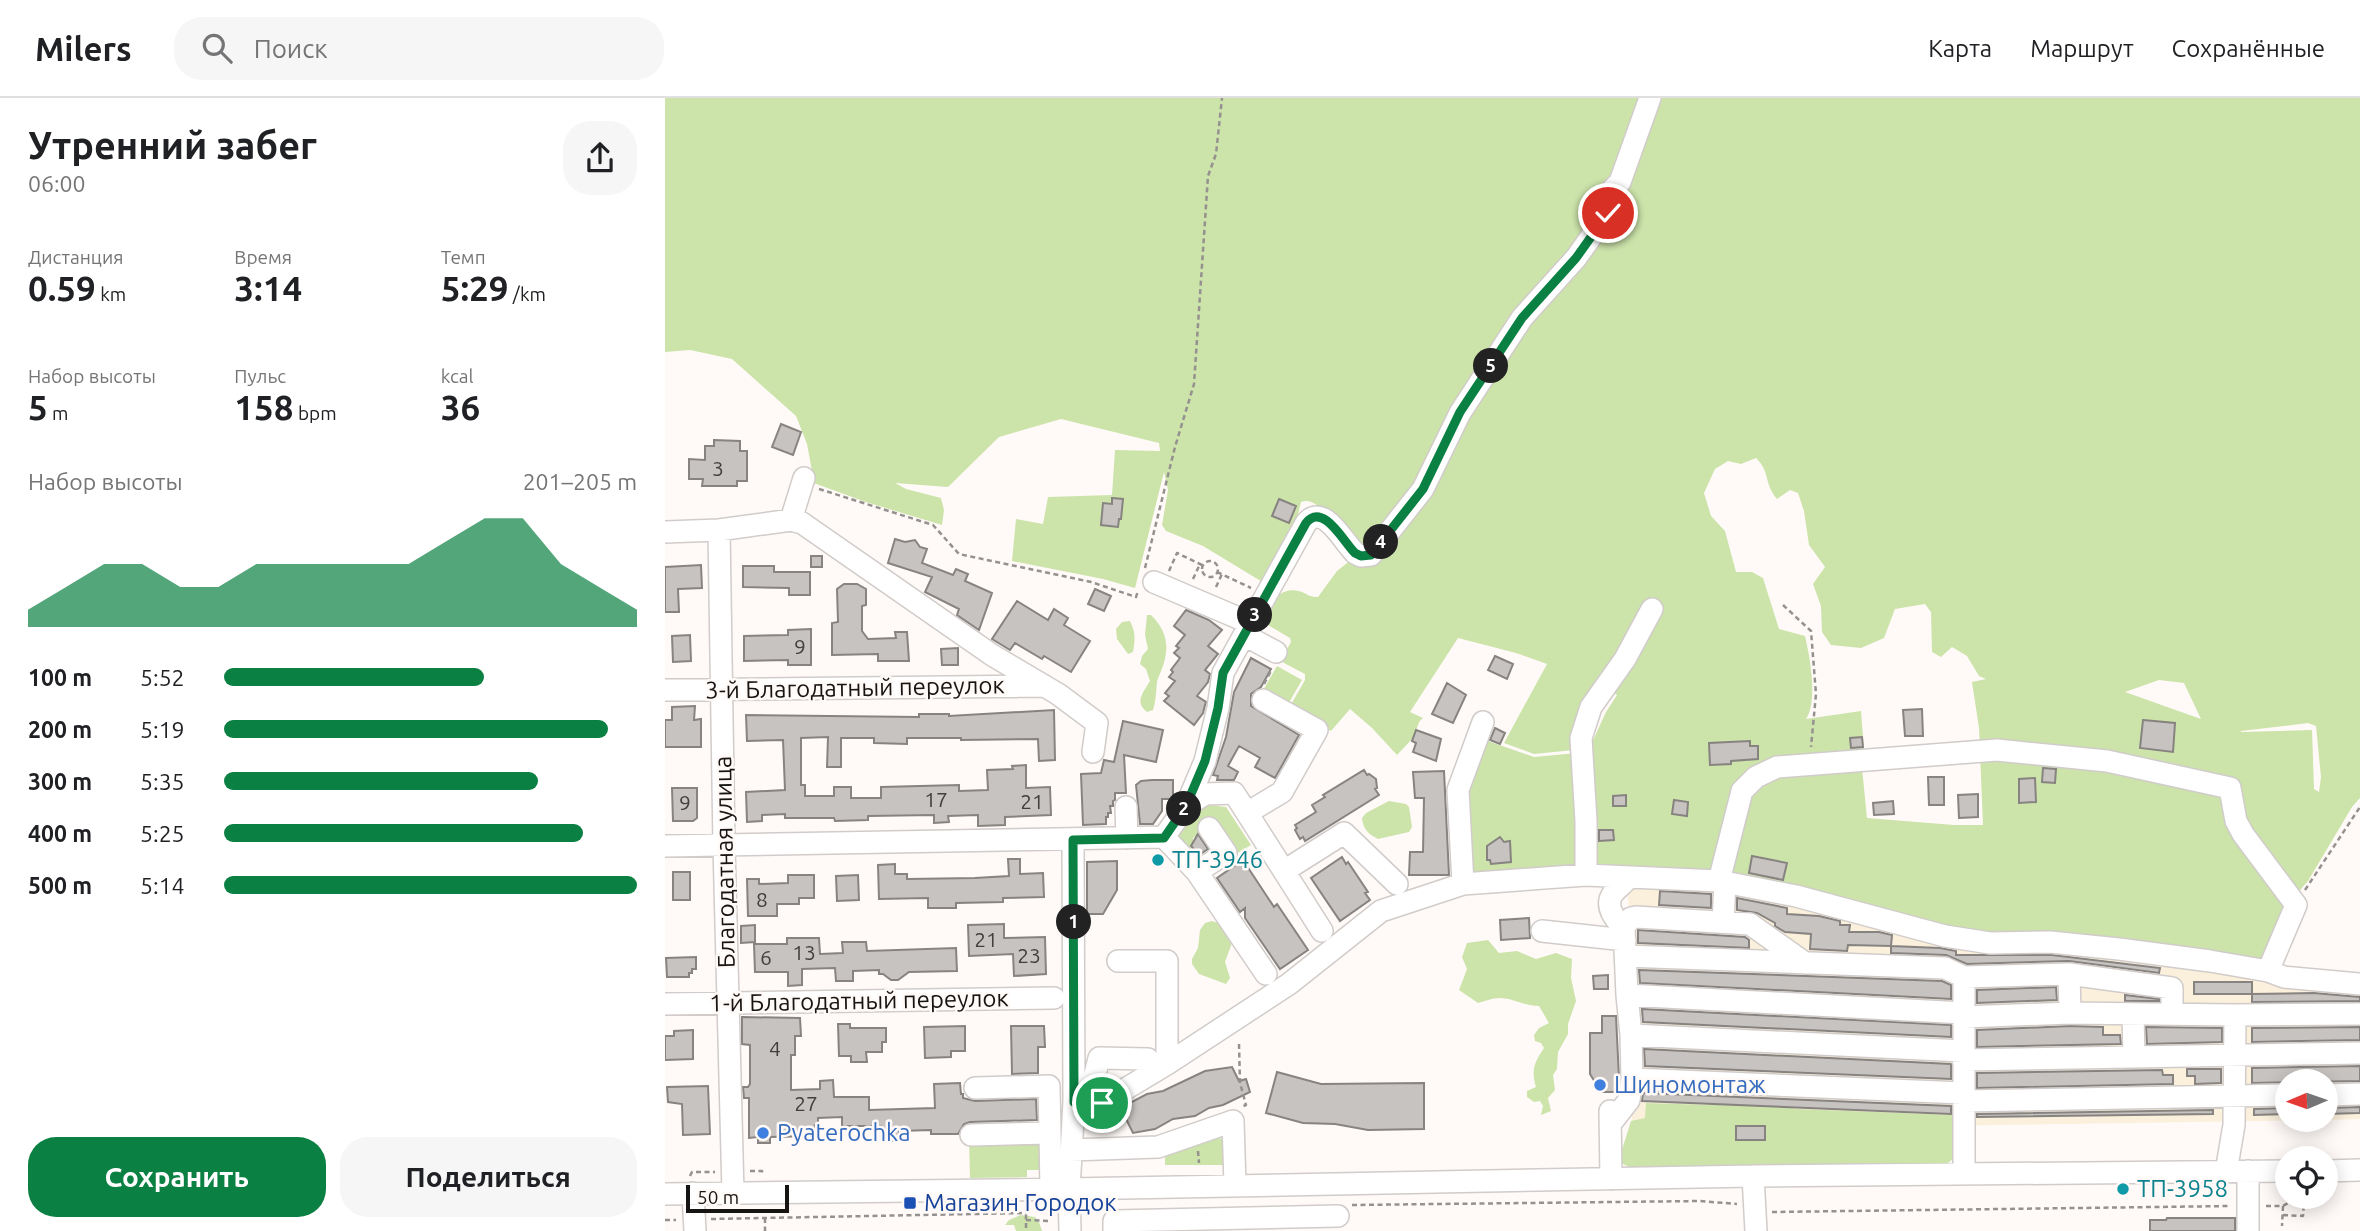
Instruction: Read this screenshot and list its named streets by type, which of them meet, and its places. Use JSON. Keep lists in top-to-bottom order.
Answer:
{
  "streets": {
    "street": ["3-й Благодатный переулок", "Благодатная улица", "1-й Благодатный переулок"]
  },
  "crossings": [
    ["3-й Благодатный переулок", "Благодатная улица"],
    ["Благодатная улица", "1-й Благодатный переулок"]
  ],
  "places": {
    "other": [
      "ТП-3946",
      "Шиномонтаж",
      "Pyaterochka",
      "ТП-3958"
    ],
    "transit": ["Магазин Городок"]
  },
  "house_numbers": [
    "3",
    "9",
    "17",
    "21",
    "9",
    "8",
    "21",
    "13",
    "23",
    "6",
    "4",
    "27"
  ],
  "scale_bar": "50 m",
  "north": "left",
  "page": {
    "header": "Milers",
    "search": "Поиск",
    "nav": ["Карта", "Маршрут", "Сохранённые"],
    "heading": ["Утренний забег", "06:00"],
    "stats": [
      ["Дистанция", "0.59 km"],
      ["Время", "3:14"],
      ["Темп", "5:29 /km"],
      ["Набор высоты", "5 m"],
      ["Пульс", "158 bpm"],
      ["kcal", "36"]
    ],
    "pins": [
      "5",
      "4",
      "3",
      "2",
      "1"
    ],
    "chart": ["Набор высоты", "201–205 m"],
    "list": [
      {
        "name": "100 m",
        "note": "5:52"
      },
      {
        "name": "200 m",
        "note": "5:19"
      },
      {
        "name": "300 m",
        "note": "5:35"
      },
      {
        "name": "400 m",
        "note": "5:25"
      },
      {
        "name": "500 m",
        "note": "5:14"
      }
    ],
    "buttons": ["Сохранить", "Поделиться"],
    "scale": "50 m"
  }
}
